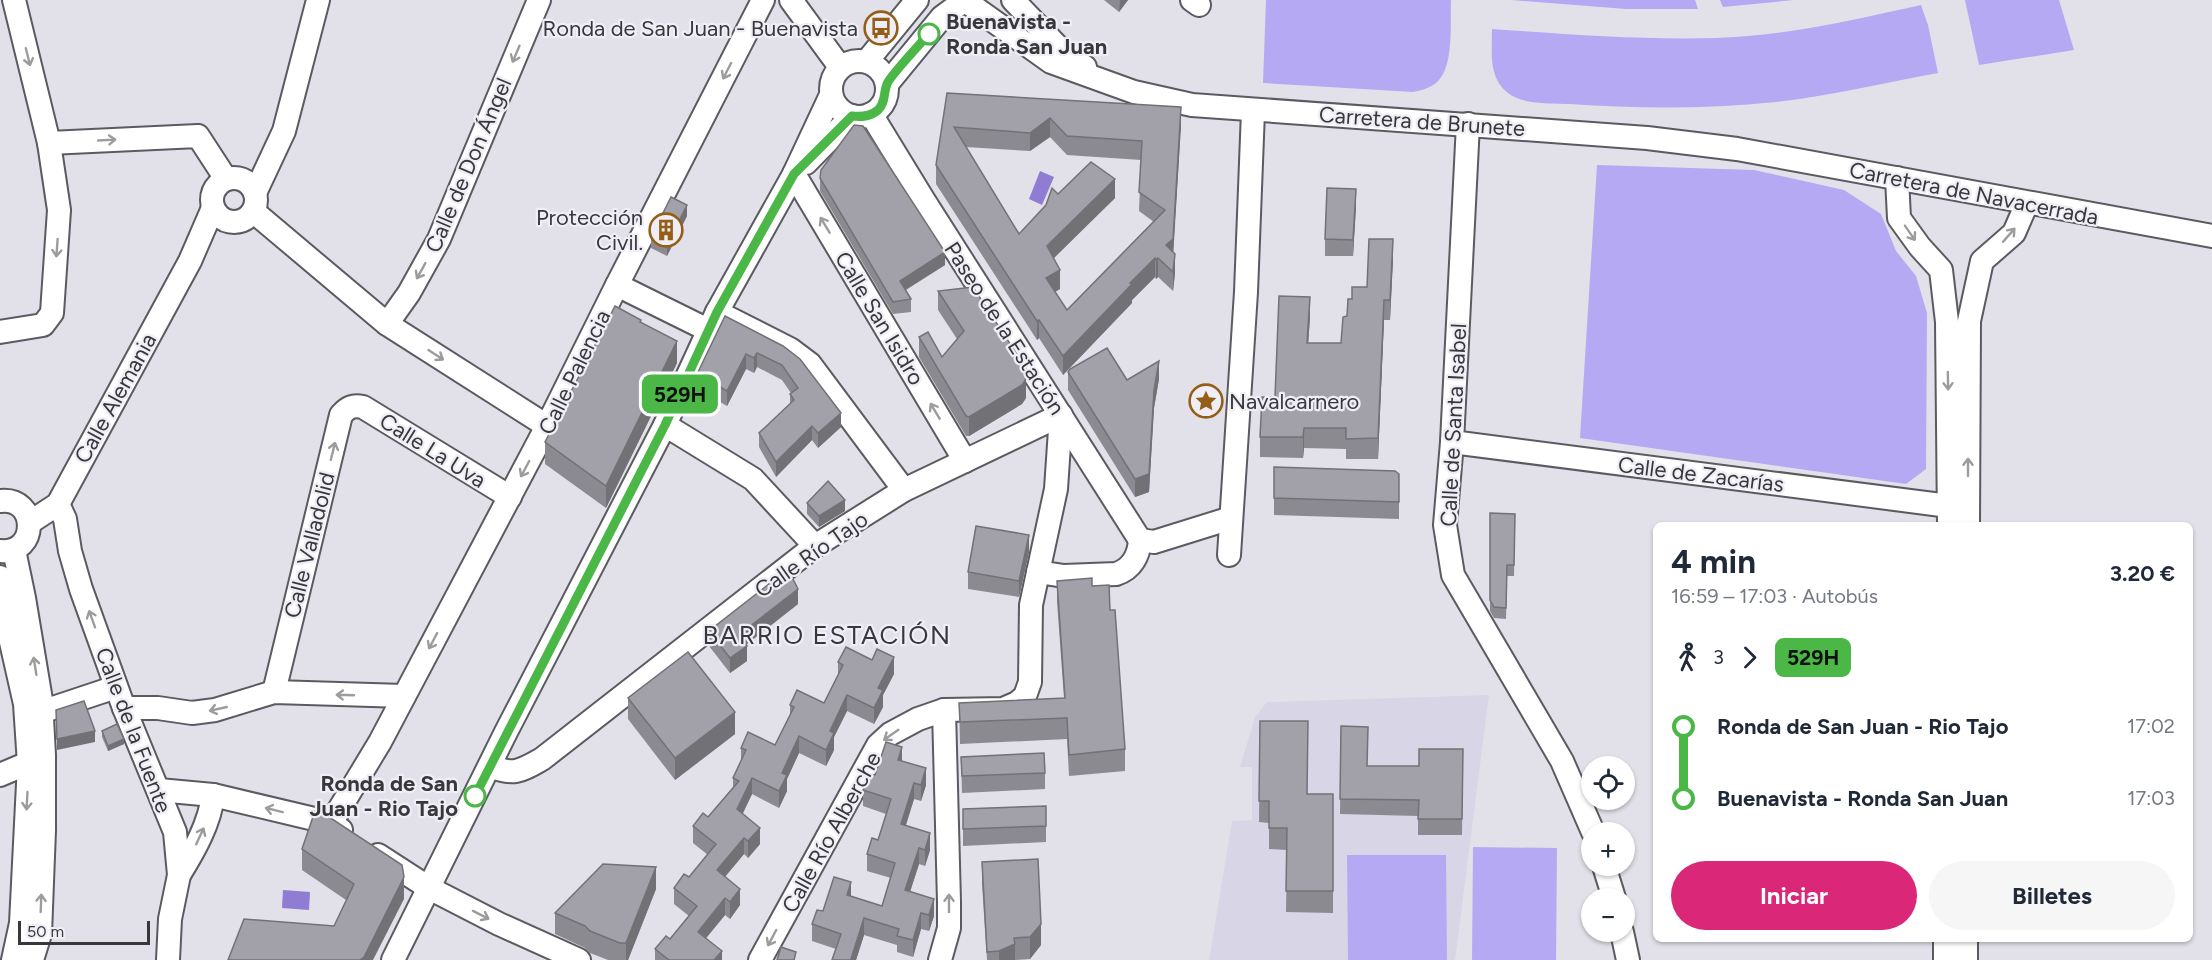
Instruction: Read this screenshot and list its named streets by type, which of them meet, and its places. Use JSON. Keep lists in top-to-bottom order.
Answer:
{
  "streets": {
    "street": [
      "Carretera de Brunete",
      "Calle de Don Ángel",
      "Carretera de Navacerrada",
      "Calle San Isidro",
      "Paseo de la Estación",
      "Calle Palencia",
      "Calle Alemania",
      "Calle de Santa Isabel",
      "Calle La Uva",
      "Calle de Zacarías",
      "Calle Valladolid",
      "Calle Río Tajo",
      "Calle de la Fuente",
      "Calle Río Alberche"
    ]
  },
  "crossings": [
    ["Carretera de Brunete", "Carretera de Navacerrada"],
    ["Carretera de Brunete", "Calle de Santa Isabel"],
    ["Calle San Isidro", "Calle Río Tajo"],
    ["Paseo de la Estación", "Calle Río Tajo"],
    ["Paseo de la Estación", "Calle Río Alberche"],
    ["Calle Palencia", "Calle La Uva"],
    ["Calle Alemania", "Calle de la Fuente"],
    ["Calle de Santa Isabel", "Calle de Zacarías"],
    ["Calle La Uva", "Calle Valladolid"],
    ["Calle Río Tajo", "Calle Río Alberche"]
  ],
  "one_way": ["Calle de Don Ángel", "Calle Valladolid", "Calle Río Alberche"],
  "districts": ["BARRIO ESTACIÓN"],
  "places": {
    "bus stop": ["Ronda de San Juan - Buenavista"],
    "other": ["Buenavista - Ronda San Juan", "Ronda de San Juan - Rio Tajo"],
    "building": ["Protección Civil."],
    "place": ["Navalcarnero"]
  },
  "lines": ["bus line 529H"],
  "scale_bar": "50 m",
  "page": {
    "on_map": "529H",
    "heading": ["4 min", "16:59 – 17:03 · Autobús", "3.20 €"],
    "legs": ["3", "529H"],
    "list": [
      {
        "name": "Ronda de San Juan - Rio Tajo",
        "value": "17:02"
      },
      {
        "name": "Buenavista - Ronda San Juan",
        "value": "17:03"
      }
    ],
    "map_buttons": ["+", "−"],
    "buttons": ["Iniciar", "Billetes"],
    "scale": "50 m"
  }
}
